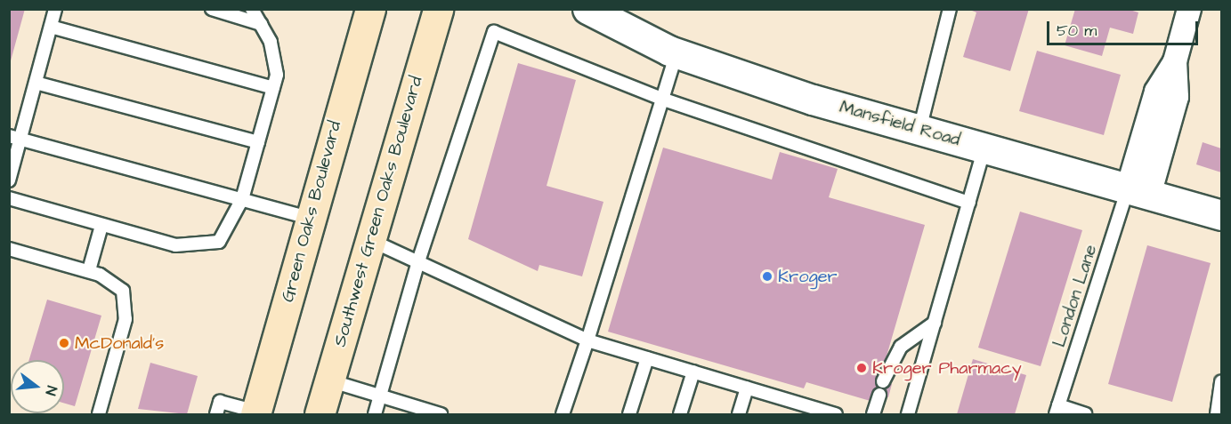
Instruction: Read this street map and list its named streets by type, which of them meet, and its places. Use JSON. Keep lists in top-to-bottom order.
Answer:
{
  "streets": {
    "main road": ["Green Oaks Boulevard", "Southwest Green Oaks Boulevard"],
    "street": ["Mansfield Road"],
    "lane": ["London Lane"]
  },
  "crossings": [
    ["Mansfield Road", "London Lane"]
  ],
  "places": ["Kroger", "McDonald's", "Kroger Pharmacy"],
  "scale_bar": "50 m",
  "north": "right"
}
